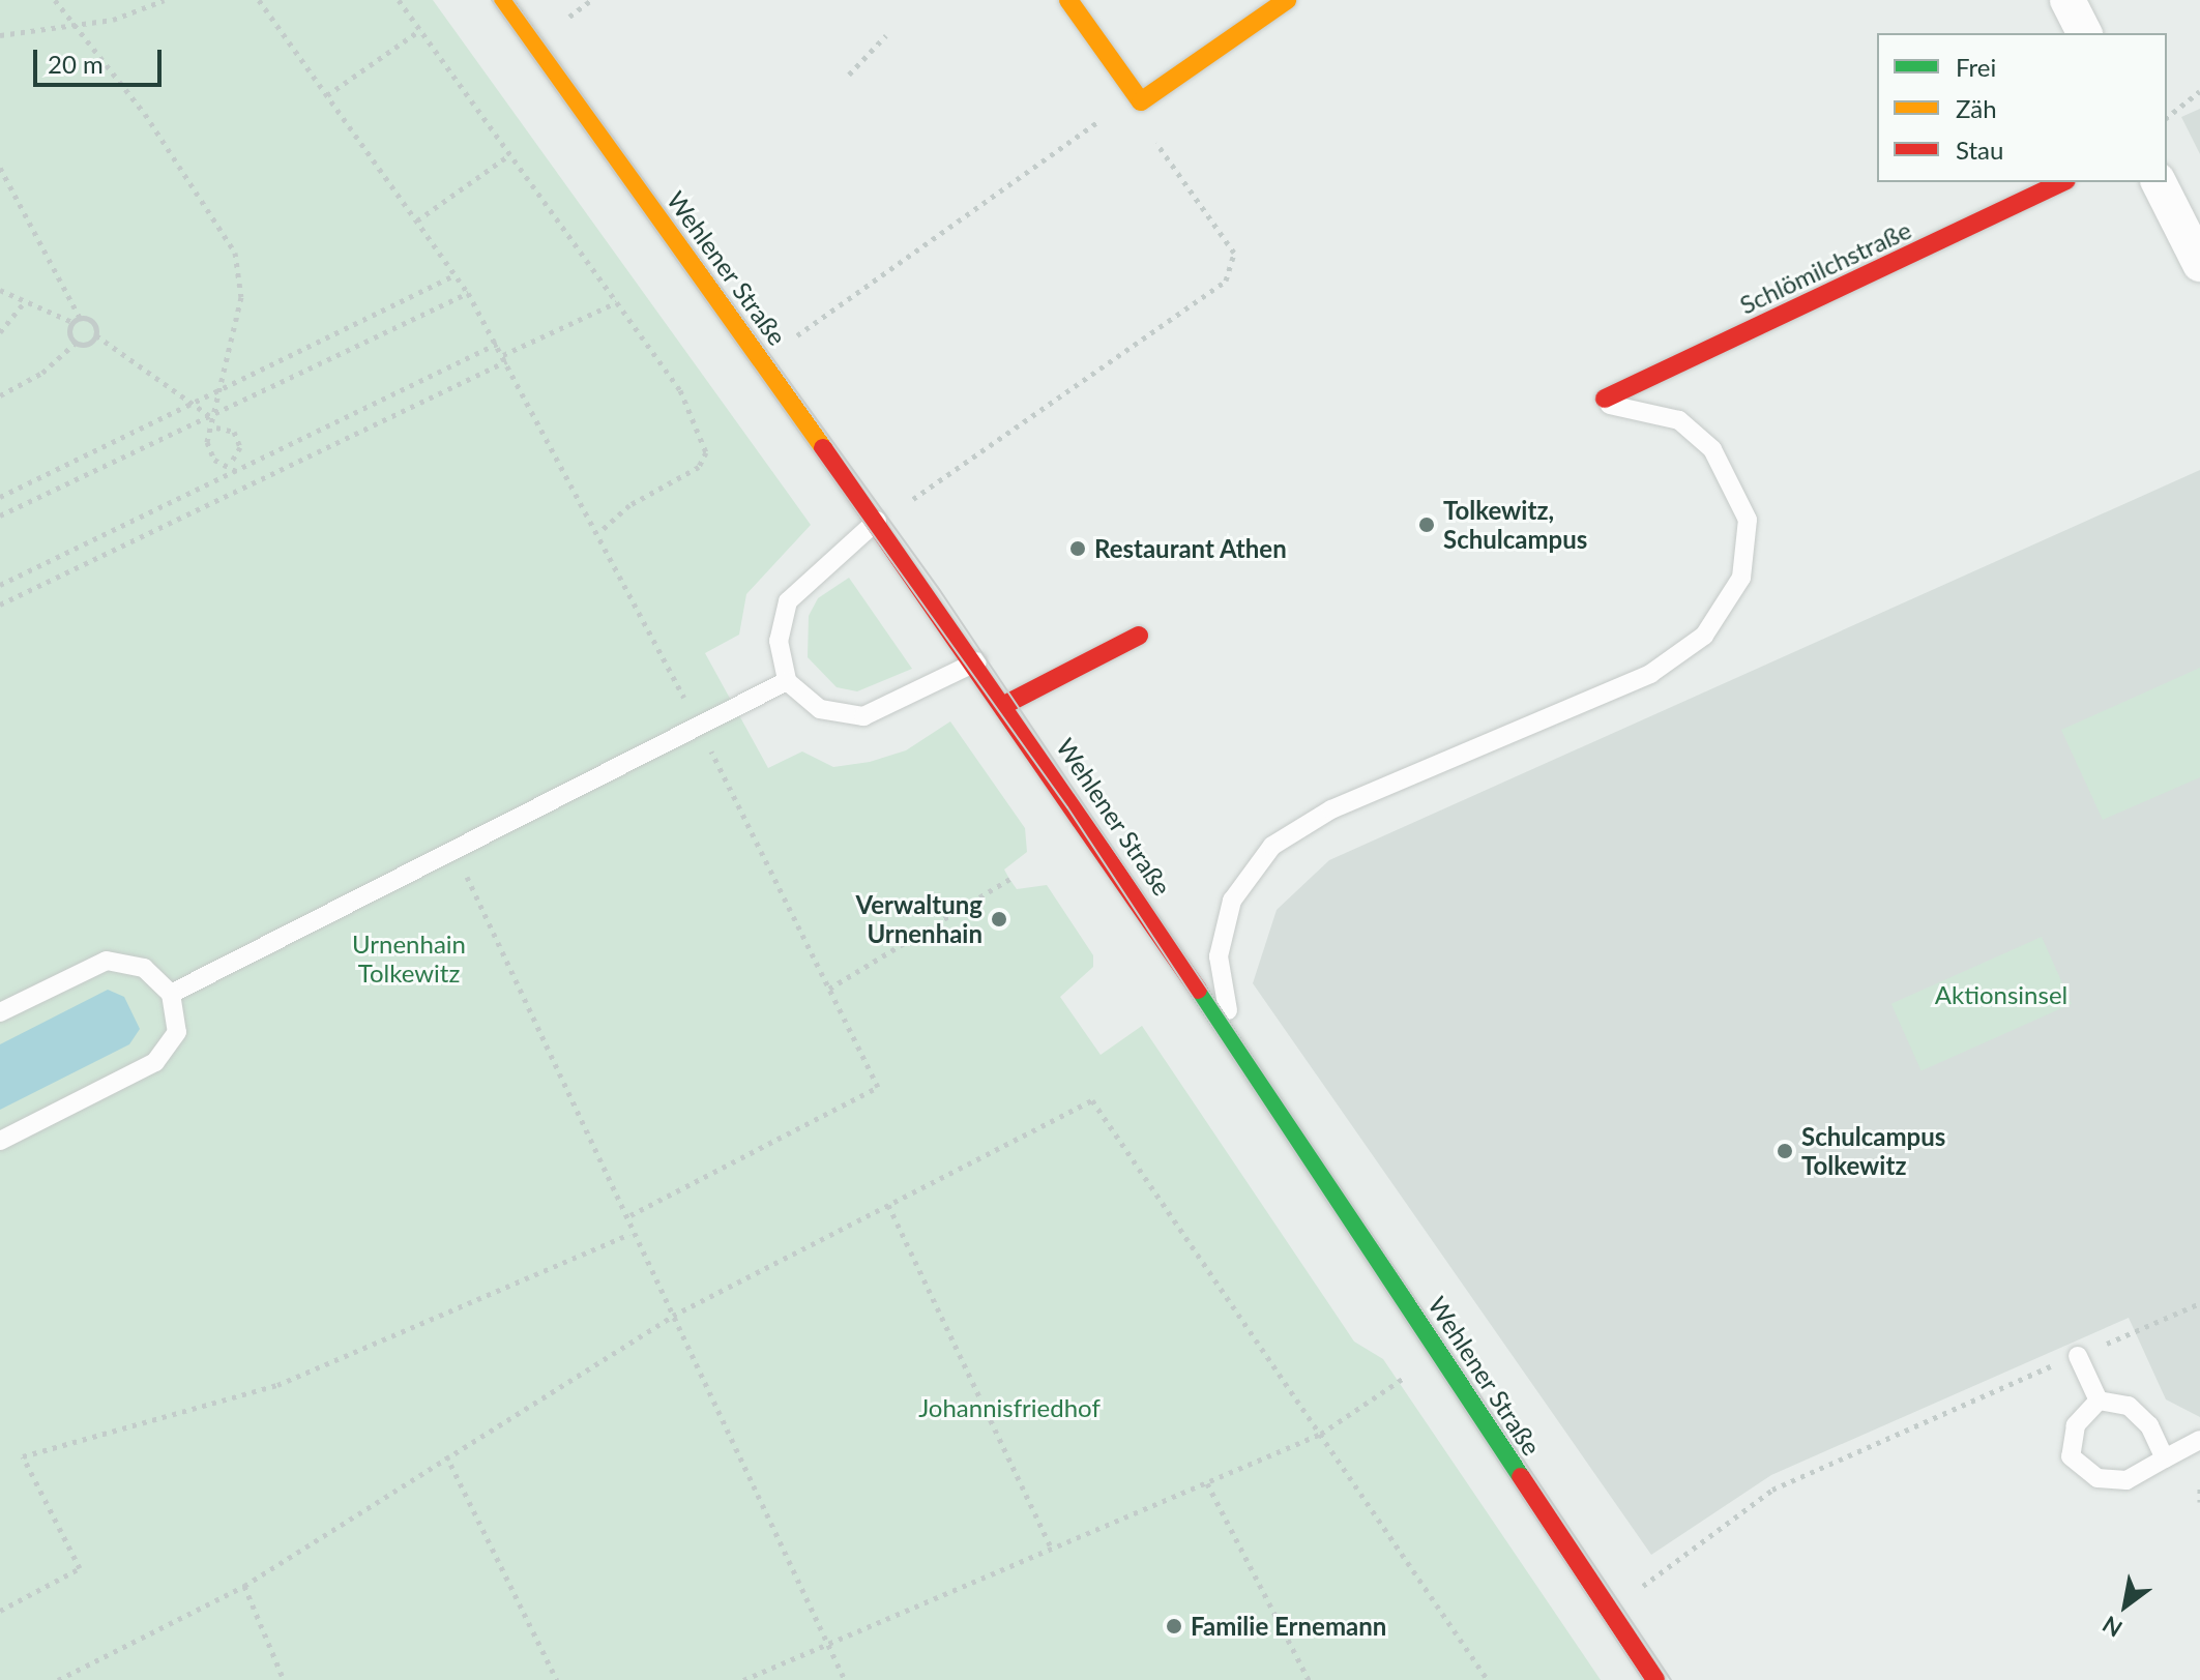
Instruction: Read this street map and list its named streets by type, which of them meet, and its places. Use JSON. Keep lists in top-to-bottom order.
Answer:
{
  "streets": {
    "main road": ["Schlömilchstraße", "Wehlener Straße"]
  },
  "parks": ["Urnenhain Tolkewitz", "Aktionsinsel", "Johannisfriedhof"],
  "places": [
    "Tolkewitz, Schulcampus",
    "Restaurant Athen",
    "Verwaltung Urnenhain",
    "Schulcampus Tolkewitz",
    "Familie Ernemann"
  ],
  "legend": ["Frei", "Zäh", "Stau"],
  "scale_bar": "20 m",
  "north": "bottom left"
}
